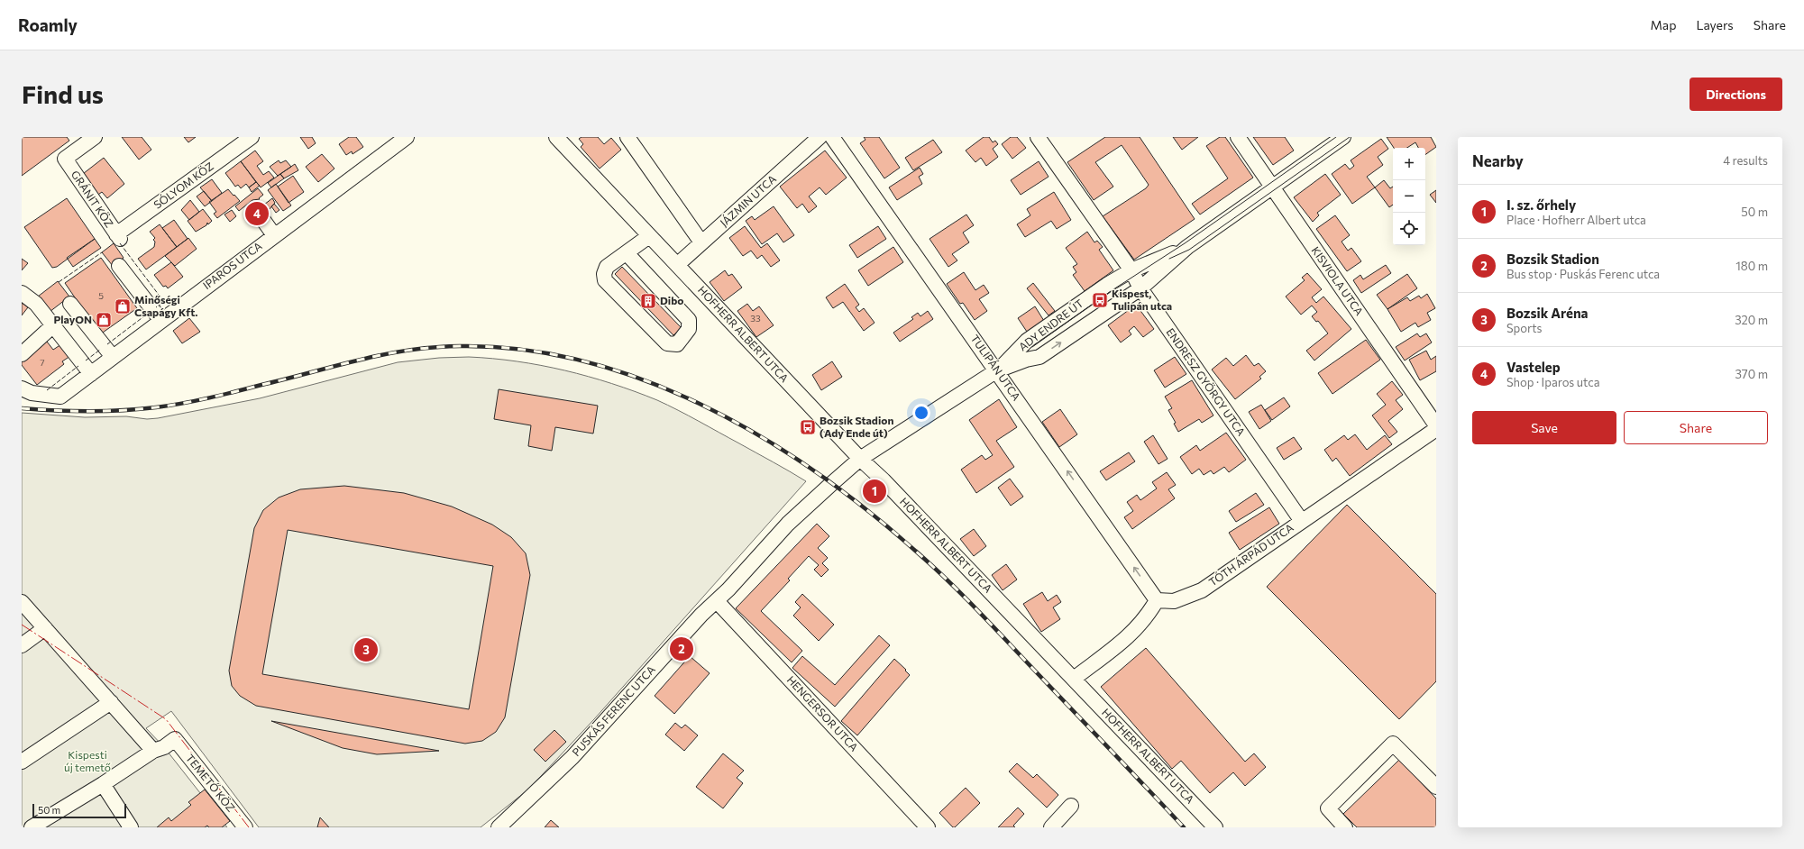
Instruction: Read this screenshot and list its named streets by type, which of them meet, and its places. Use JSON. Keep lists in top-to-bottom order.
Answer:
{
  "streets": {
    "street": [
      "SÓLYOM KÖZ",
      "GRÁNIT KÖZ",
      "JÁZMIN UTCA",
      "IPAROS UTCA",
      "KISVIOLA UTCA",
      "ADY ENDRE ÚT",
      "HOFHERR ALBERT UTCA",
      "TULIPÁN UTCA",
      "ENDRESZ GYÖRGY UTCA",
      "TÓTH ÁRPÁD UTCA",
      "PUSKÁS FERENC UTCA",
      "HENGERSOR UTCA",
      "TEMETŐ KÖZ"
    ]
  },
  "crossings": [
    ["SÓLYOM KÖZ", "GRÁNIT KÖZ"],
    ["JÁZMIN UTCA", "HOFHERR ALBERT UTCA"],
    ["KISVIOLA UTCA", "ADY ENDRE ÚT"],
    ["ADY ENDRE ÚT", "HOFHERR ALBERT UTCA"],
    ["ADY ENDRE ÚT", "TULIPÁN UTCA"],
    ["ADY ENDRE ÚT", "ENDRESZ GYÖRGY UTCA"],
    ["ADY ENDRE ÚT", "PUSKÁS FERENC UTCA"],
    ["TULIPÁN UTCA", "TÓTH ÁRPÁD UTCA"],
    ["ENDRESZ GYÖRGY UTCA", "TÓTH ÁRPÁD UTCA"],
    ["PUSKÁS FERENC UTCA", "HENGERSOR UTCA"]
  ],
  "one_way": ["TULIPÁN UTCA"],
  "parks": ["Kispesti új temető"],
  "places": {
    "bus stop": ["Kispest, Tulipán utca", "Bozsik Stadion (Ady Ende út)"],
    "building": ["Dibo"],
    "shop": ["Minőségi Csapágy Kft.", "PlayON"]
  },
  "house_numbers": ["5", "33", "7"],
  "scale_bar": "50 m",
  "page": {
    "header": "Roamly",
    "nav": ["Map", "Layers", "Share"],
    "buttons": [
      "Directions",
      ["Save", "Share"]
    ],
    "title": "Find us",
    "heading": ["Nearby", "4 results"],
    "map_buttons": ["+", "−"],
    "list": [
      {
        "mark": "1",
        "name": "I. sz. őrhely",
        "note": "Place · Hofherr Albert utca",
        "value": "50 m"
      },
      {
        "mark": "2",
        "name": "Bozsik Stadion",
        "note": "Bus stop · Puskás Ferenc utca",
        "value": "180 m"
      },
      {
        "mark": "3",
        "name": "Bozsik Aréna",
        "note": "Sports",
        "value": "320 m"
      },
      {
        "mark": "4",
        "name": "Vastelep",
        "note": "Shop · Iparos utca",
        "value": "370 m"
      }
    ],
    "pins": [
      "4",
      "1",
      "2",
      "3"
    ],
    "scale": "50 m"
  }
}
